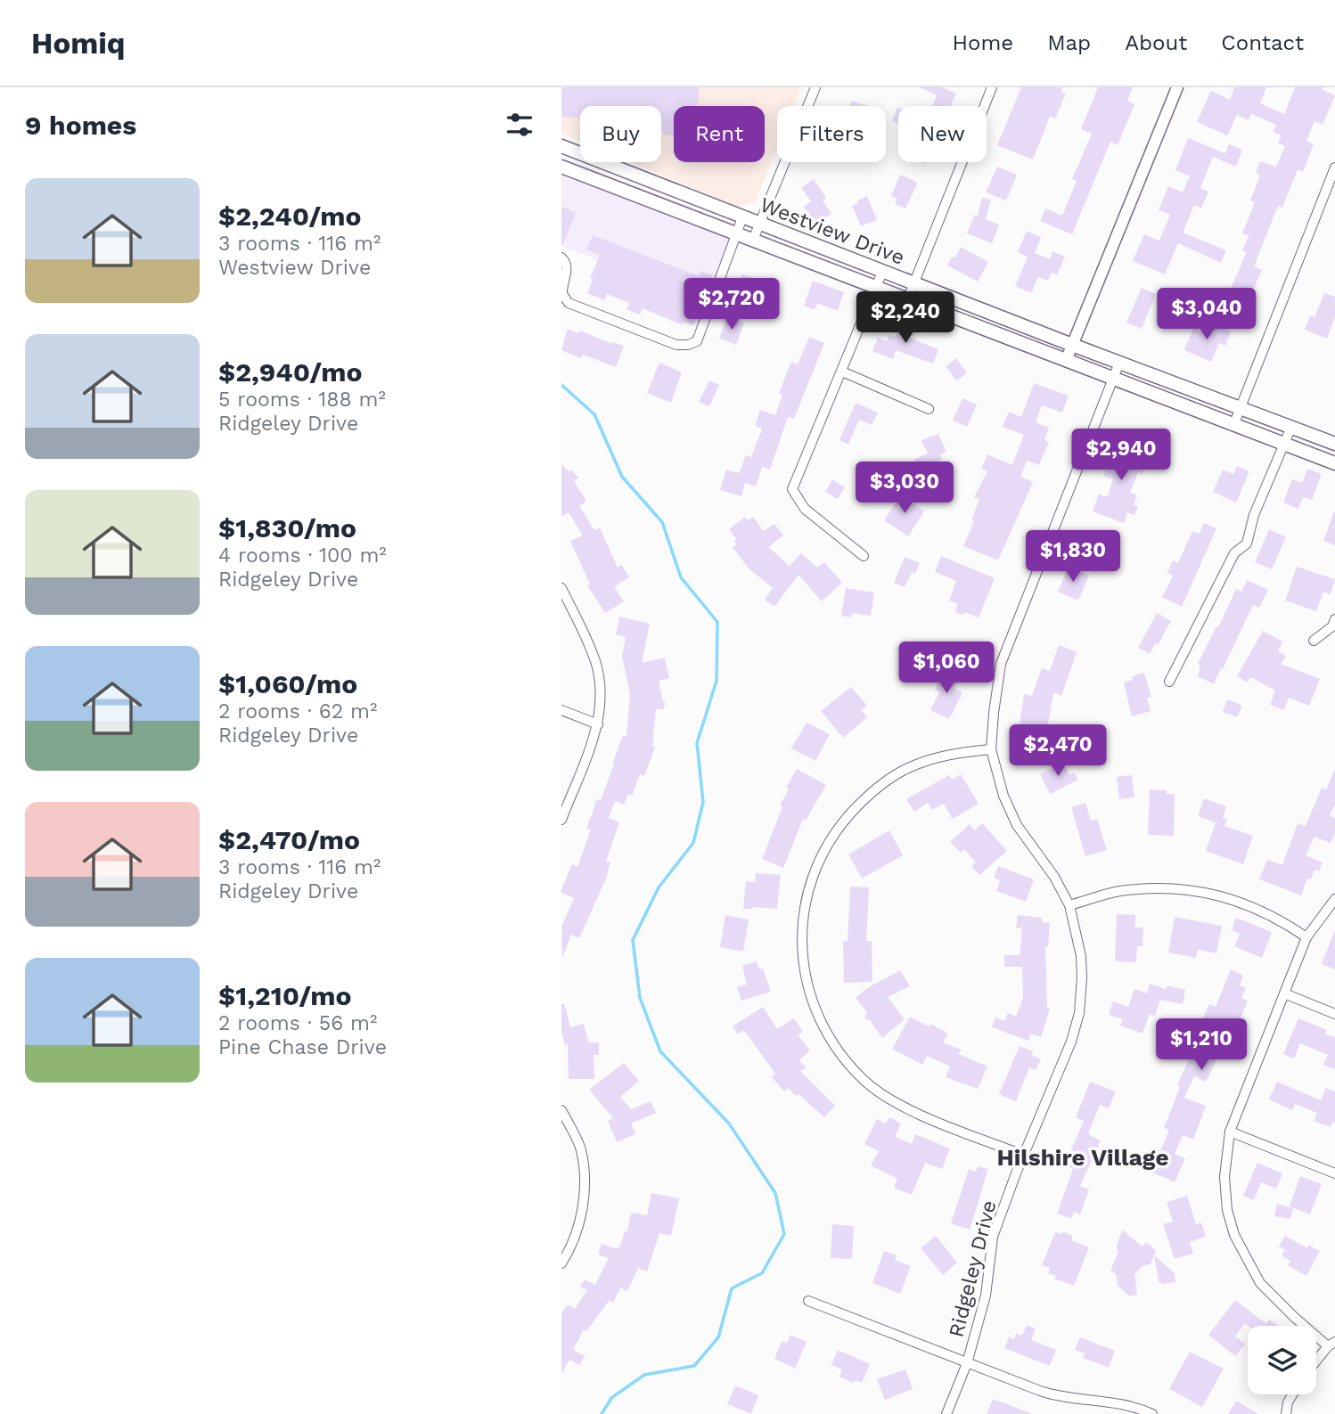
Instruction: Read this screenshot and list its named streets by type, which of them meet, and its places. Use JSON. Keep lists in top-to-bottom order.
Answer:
{
  "streets": {
    "main road": ["Westview Drive"],
    "street": ["Ridgeley Drive"]
  },
  "crossings": [
    ["Westview Drive", "Ridgeley Drive"]
  ],
  "districts": ["Hilshire Village"],
  "page": {
    "header": "Homiq",
    "nav": [
      "Home",
      "Map",
      "About",
      "Contact"
    ],
    "heading": "9 homes",
    "chip": [
      "Buy",
      "Rent",
      "Filters",
      "New"
    ],
    "list": [
      {
        "name": "$2,240/mo",
        "note": "3 rooms · 116 m² · Westview Drive"
      },
      {
        "name": "$2,940/mo",
        "note": "5 rooms · 188 m² · Ridgeley Drive"
      },
      {
        "name": "$1,830/mo",
        "note": "4 rooms · 100 m² · Ridgeley Drive"
      },
      {
        "name": "$1,060/mo",
        "note": "2 rooms · 62 m² · Ridgeley Drive"
      },
      {
        "name": "$2,470/mo",
        "note": "3 rooms · 116 m² · Ridgeley Drive"
      },
      {
        "name": "$1,210/mo",
        "note": "2 rooms · 56 m² · Pine Chase Drive"
      }
    ],
    "price": [
      "$2,720",
      "$3,040",
      "$2,240",
      "$2,940",
      "$3,030",
      "$1,830",
      "$1,060",
      "$2,470",
      "$1,210"
    ]
  }
}
